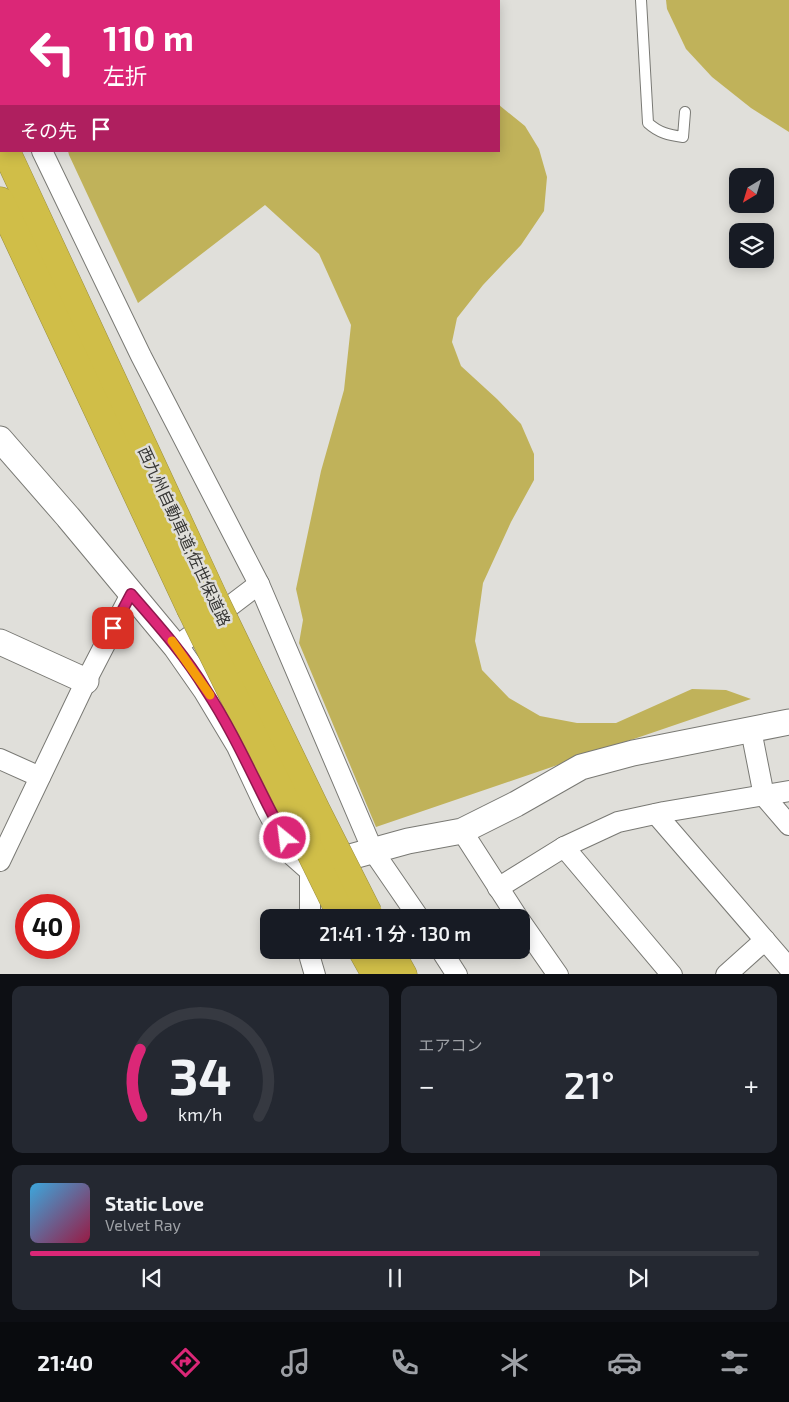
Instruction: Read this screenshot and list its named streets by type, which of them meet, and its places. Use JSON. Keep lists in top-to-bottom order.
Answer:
{
  "streets": {
    "highway": ["西九州自動車道;佐世保道路"]
  },
  "north": "bottom left",
  "page": {
    "turn": ["110 m", "左折"],
    "then": "その先",
    "limit": "40",
    "trip": "21:41 · 1 分 · 130 m",
    "tile": "エアコン",
    "heat": ["−", "21°", "+"],
    "song": ["Static Love", "Velvet Ray"],
    "tabs": "21:40",
    "gauge": ["34", "km/h"]
  }
}
